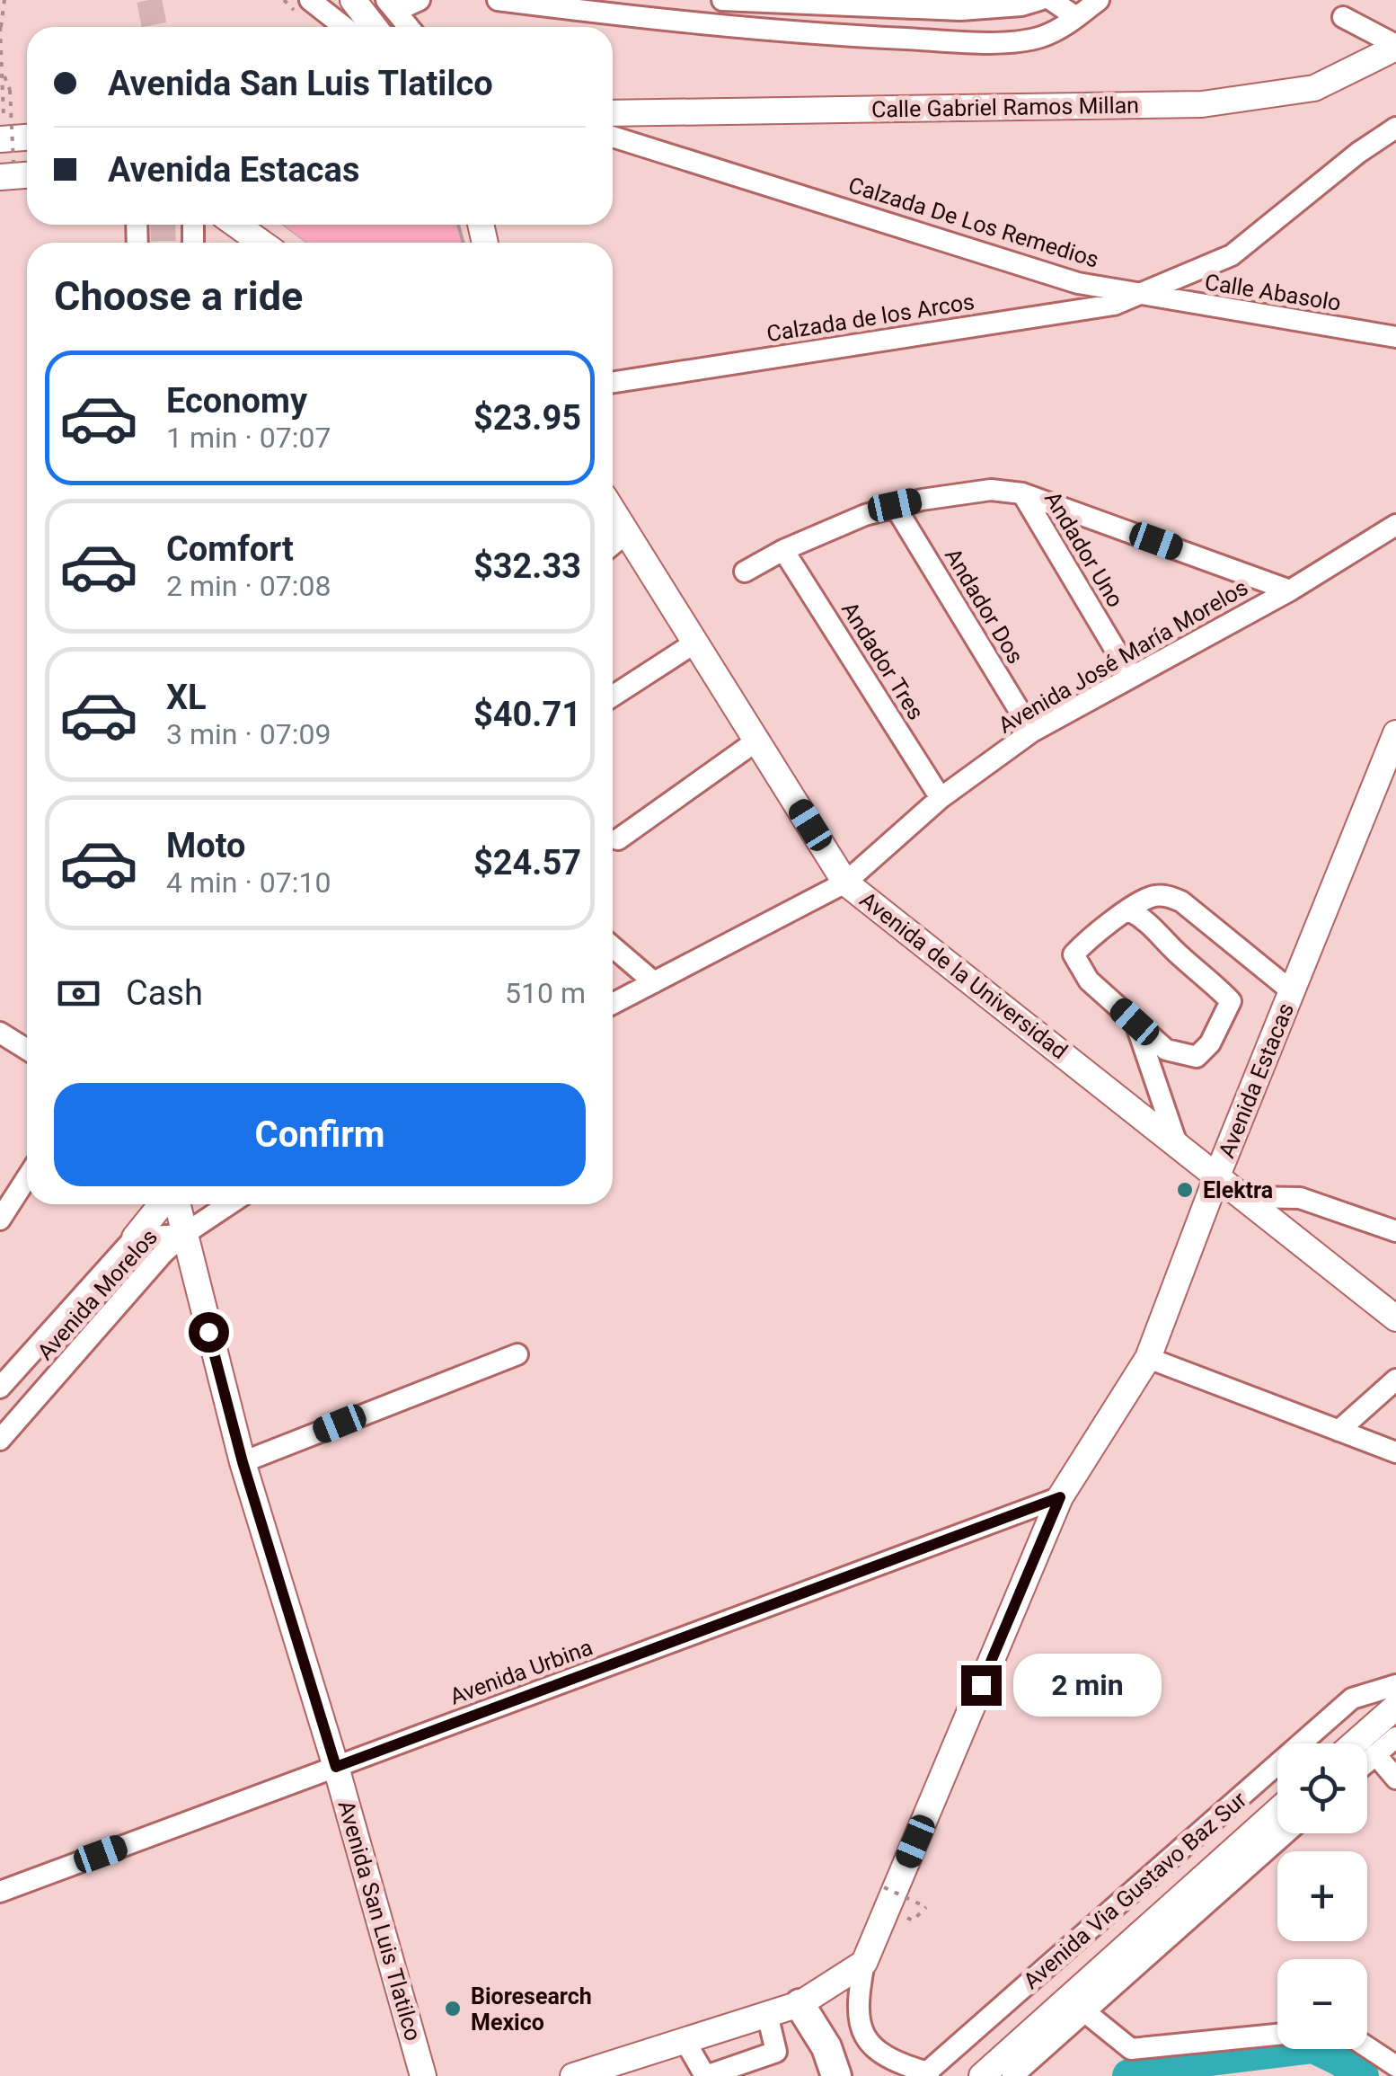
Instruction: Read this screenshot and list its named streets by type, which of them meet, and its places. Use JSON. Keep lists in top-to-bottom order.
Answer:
{
  "streets": {
    "main road": [
      "Calle Gabriel Ramos Millan",
      "Avenida de la Universidad",
      "Avenida Estacas",
      "Avenida Via Gustavo Baz Sur",
      "Avenida San Luis Tlatilco"
    ],
    "street": [
      "Calzada De Los Remedios",
      "Calle Abasolo",
      "Calzada de los Arcos",
      "Andador Uno",
      "Andador Dos",
      "Avenida José María Morelos",
      "Andador Tres",
      "Avenida Morelos",
      "Avenida Urbina"
    ]
  },
  "crossings": [
    ["Calzada De Los Remedios", "Calle Abasolo"],
    ["Calzada De Los Remedios", "Calzada de los Arcos"],
    ["Calle Abasolo", "Calzada de los Arcos"],
    ["Andador Uno", "Avenida José María Morelos"],
    ["Andador Dos", "Avenida José María Morelos"],
    ["Avenida José María Morelos", "Andador Tres"],
    ["Avenida José María Morelos", "Avenida de la Universidad"],
    ["Avenida de la Universidad", "Avenida Estacas"],
    ["Avenida Estacas", "Avenida Urbina"],
    ["Avenida Morelos", "Avenida San Luis Tlatilco"],
    ["Avenida Urbina", "Avenida San Luis Tlatilco"]
  ],
  "places": ["Elektra", "Bioresearch Mexico"],
  "page": {
    "banner": ["Avenida San Luis Tlatilco", "Avenida Estacas"],
    "heading": "Choose a ride",
    "list": [
      {
        "name": "Economy",
        "note": "1 min · 07:07",
        "value": "$23.95"
      },
      {
        "name": "Comfort",
        "note": "2 min · 07:08",
        "value": "$32.33"
      },
      {
        "name": "XL",
        "note": "3 min · 07:09",
        "value": "$40.71"
      },
      {
        "name": "Moto",
        "note": "4 min · 07:10",
        "value": "$24.57"
      }
    ],
    "pay": ["Cash", "510 m"],
    "buttons": "Confirm",
    "bubble": "2 min",
    "map_buttons": ["+", "−"]
  }
}
